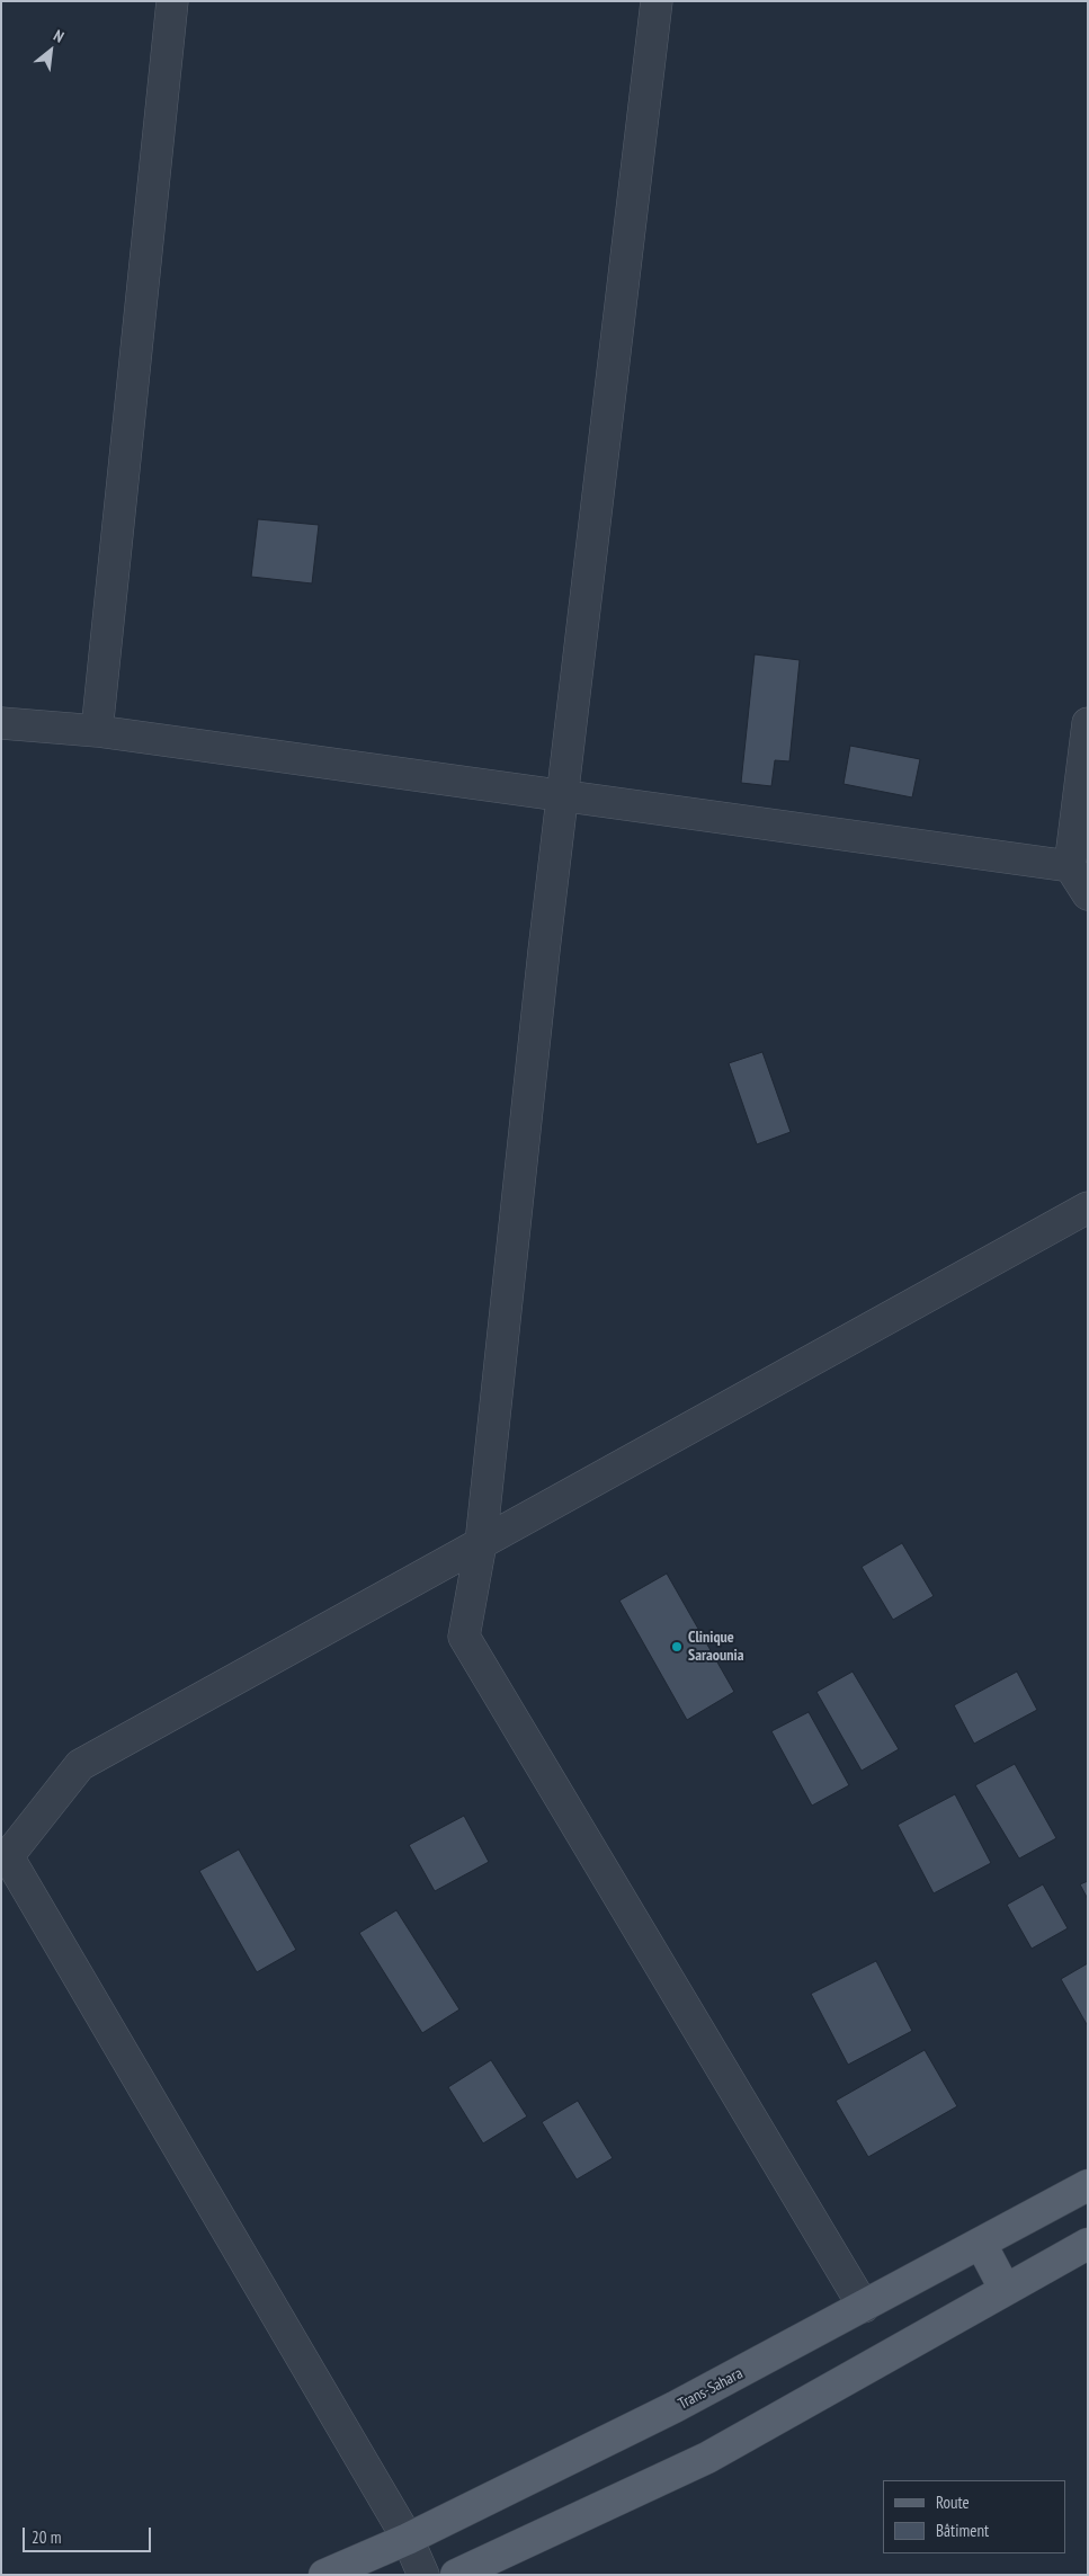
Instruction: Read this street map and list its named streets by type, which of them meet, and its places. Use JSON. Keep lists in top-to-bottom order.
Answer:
{
  "streets": {
    "main road": ["Trans-Sahara"]
  },
  "places": ["Clinique Saraounia"],
  "legend": ["Route", "Bâtiment"],
  "scale_bar": "20 m",
  "north": "top right"
}
